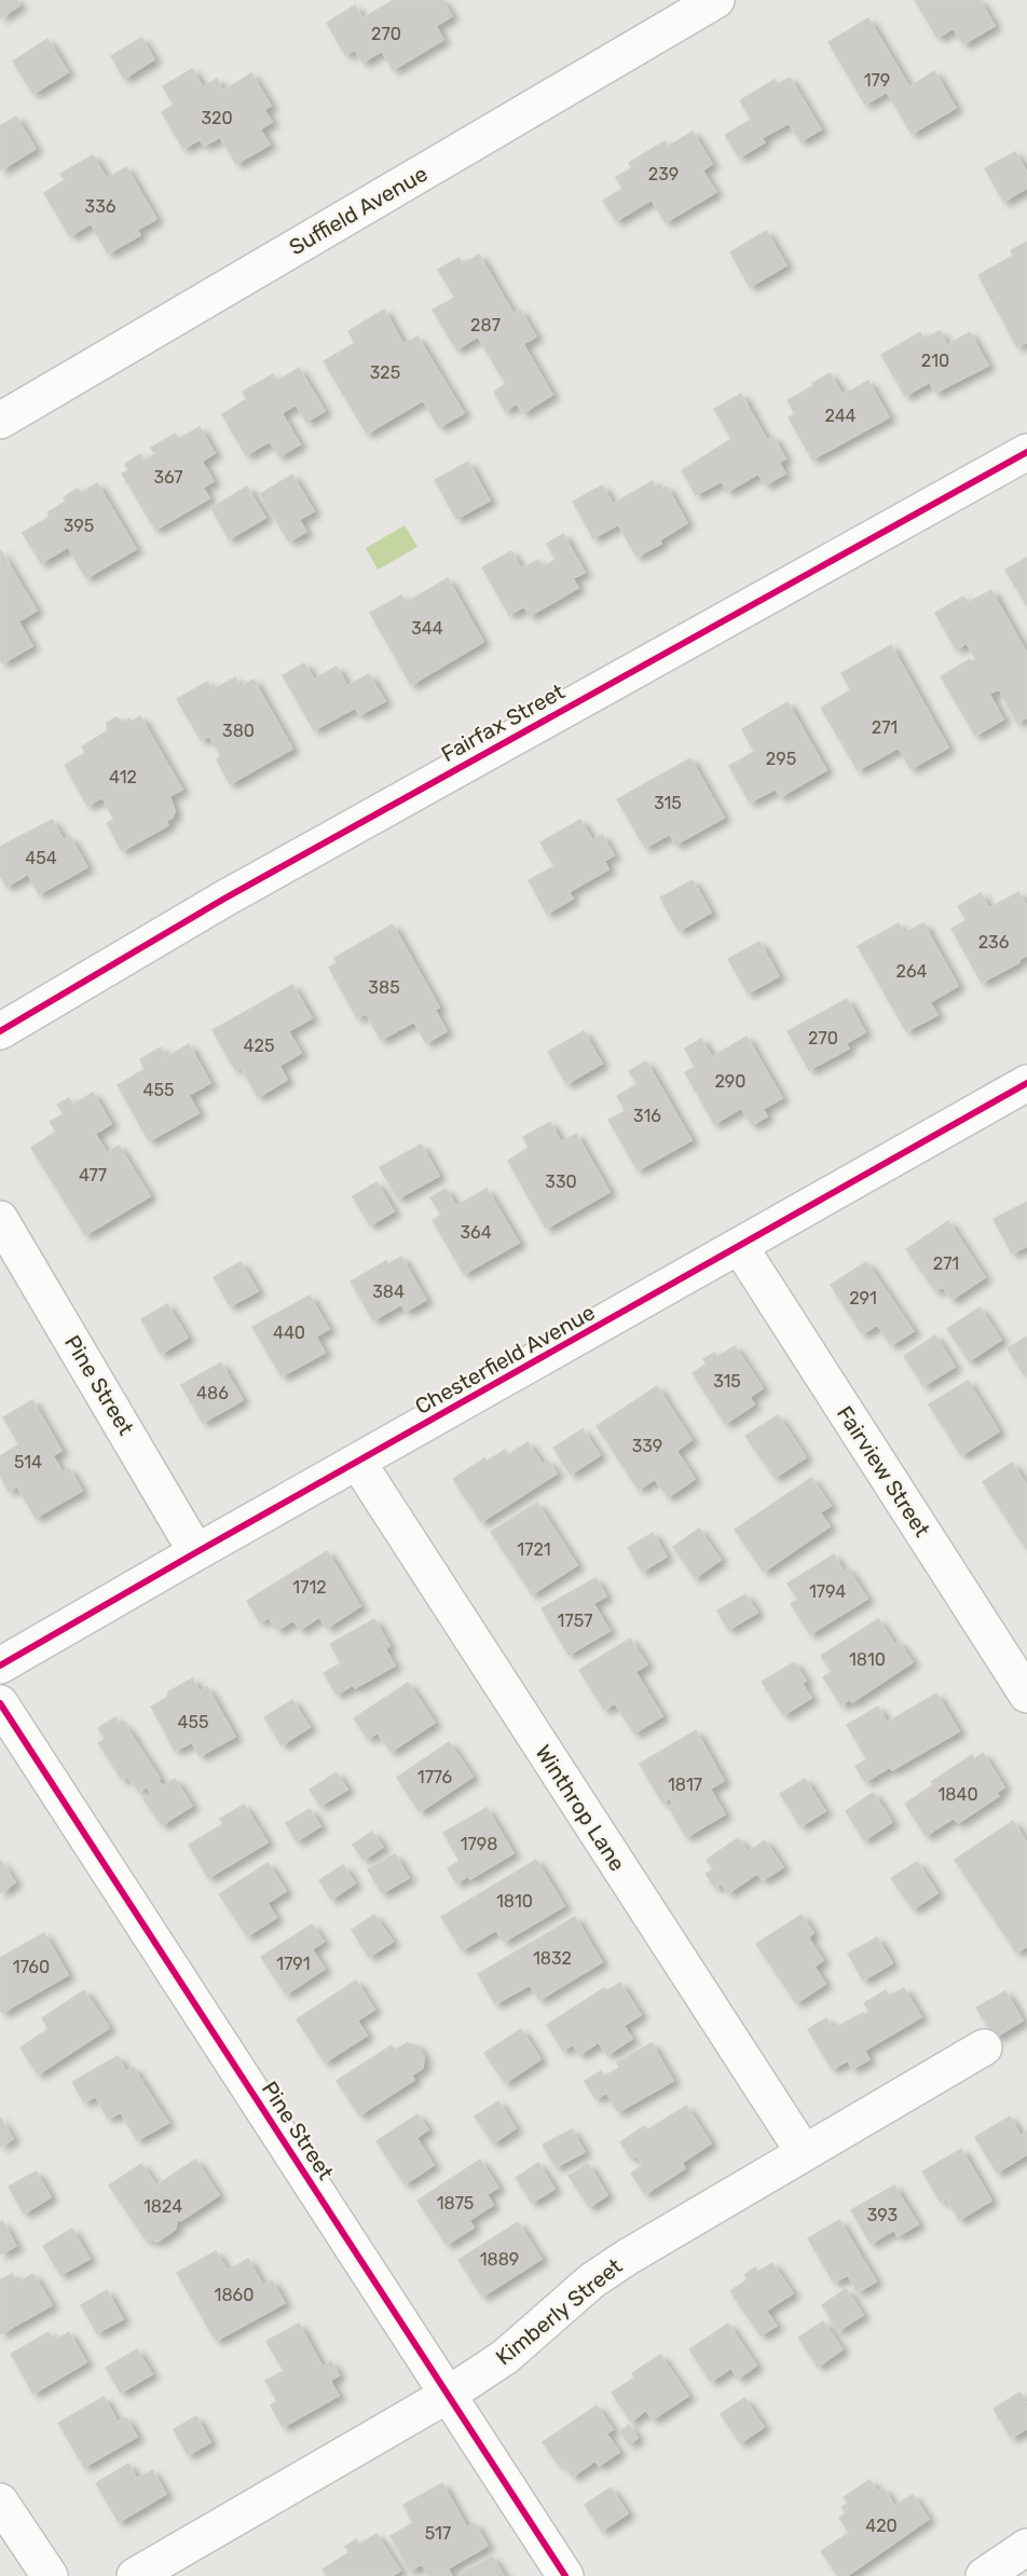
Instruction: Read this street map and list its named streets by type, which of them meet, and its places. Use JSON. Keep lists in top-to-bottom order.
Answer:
{
  "streets": {
    "street": [
      "Suffield Avenue",
      "Fairfax Street",
      "Chesterfield Avenue",
      "Pine Street",
      "Fairview Street",
      "Winthrop Lane",
      "Kimberly Street"
    ]
  },
  "crossings": [
    ["Chesterfield Avenue", "Pine Street"],
    ["Chesterfield Avenue", "Fairview Street"],
    ["Chesterfield Avenue", "Winthrop Lane"],
    ["Pine Street", "Kimberly Street"],
    ["Winthrop Lane", "Kimberly Street"]
  ],
  "house_numbers": [
    "270",
    "179",
    "320",
    "239",
    "336",
    "287",
    "210",
    "325",
    "244",
    "367",
    "395",
    "344",
    "271",
    "380",
    "295",
    "412",
    "315",
    "454",
    "236",
    "264",
    "385",
    "270",
    "425",
    "290",
    "455",
    "316",
    "477",
    "330",
    "364",
    "271",
    "384",
    "291",
    "440",
    "315",
    "486",
    "339",
    "514",
    "1721",
    "1712",
    "1794",
    "1757",
    "1810",
    "455",
    "1776",
    "1817",
    "1840",
    "1798",
    "1810",
    "1832",
    "1791",
    "1760",
    "1875",
    "1824",
    "393",
    "1889",
    "1860",
    "420",
    "517"
  ]
}
